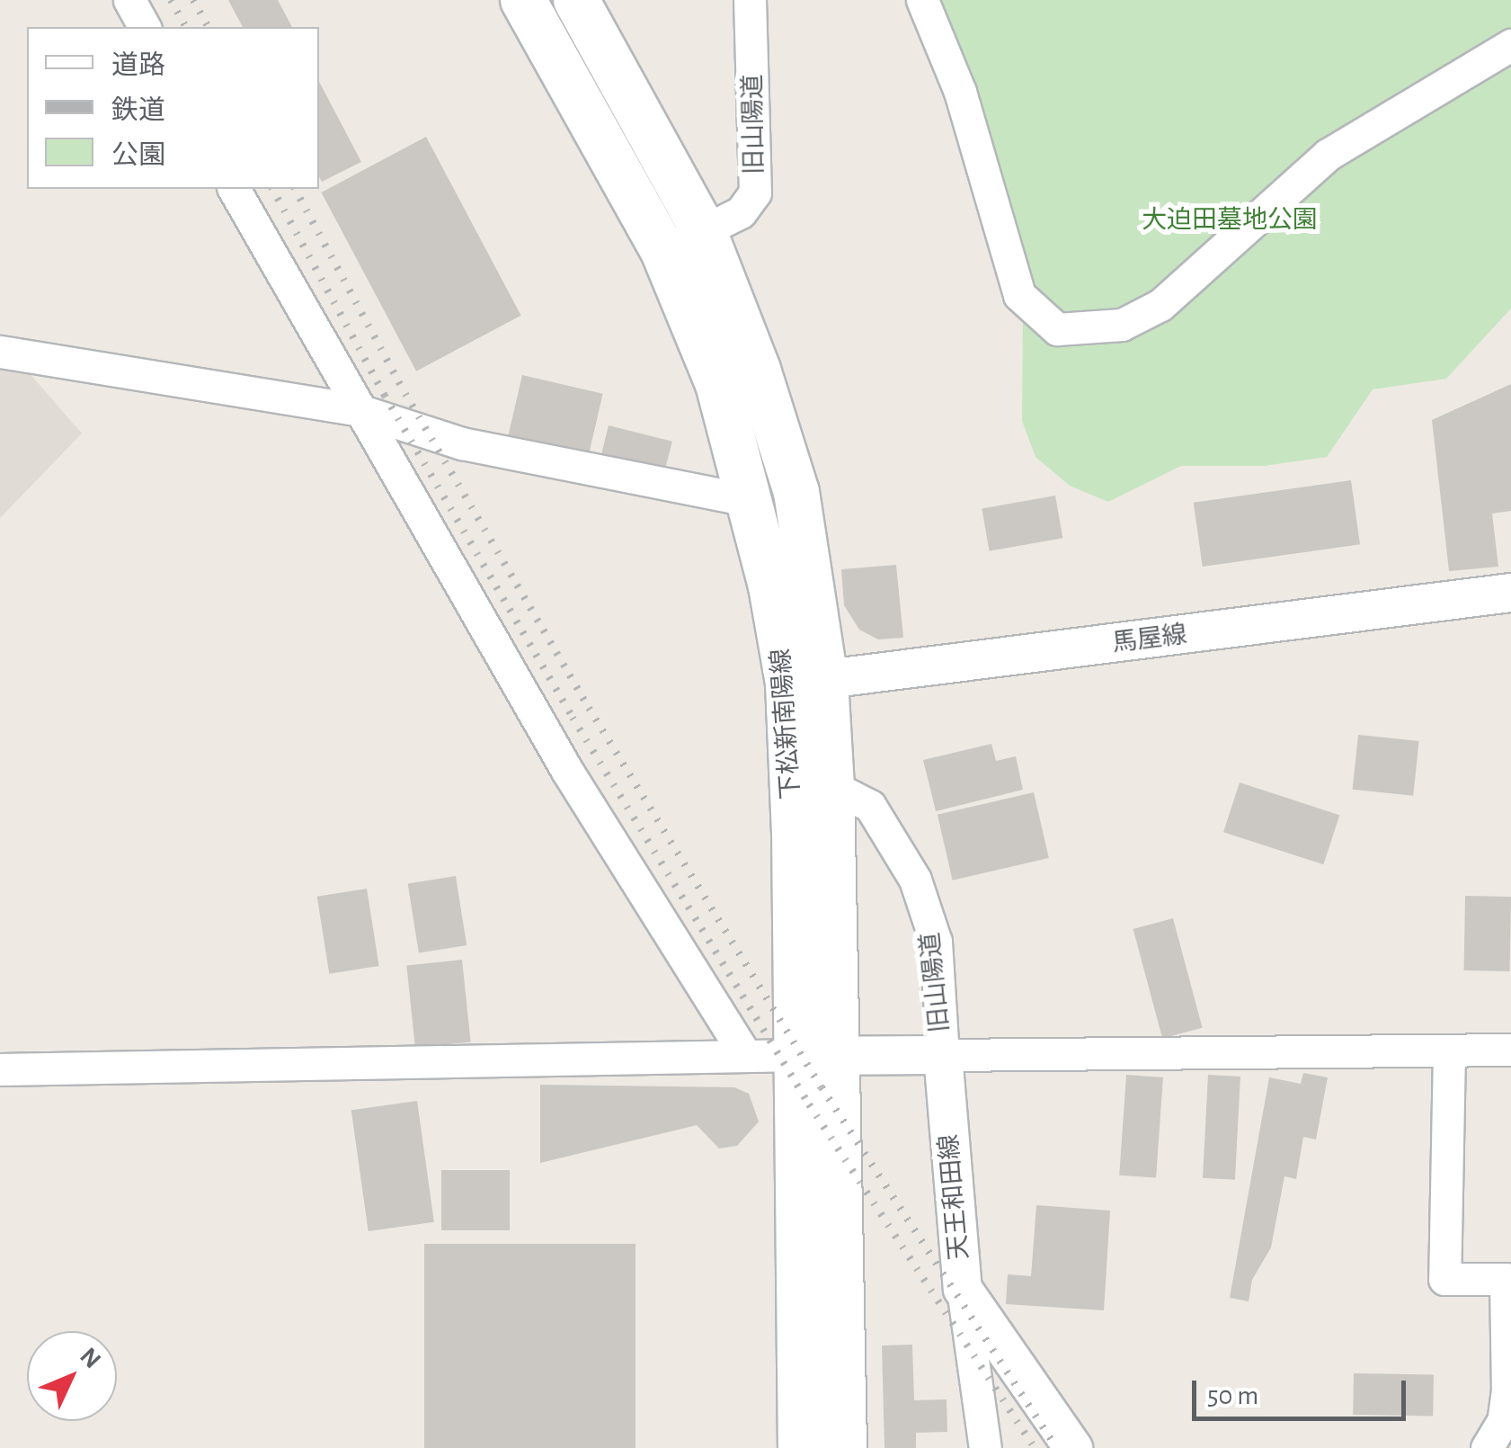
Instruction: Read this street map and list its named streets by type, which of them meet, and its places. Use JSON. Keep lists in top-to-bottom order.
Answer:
{
  "streets": {
    "main road": ["下松新南陽線"],
    "street": ["旧山陽道", "馬屋線", "天王和田線"]
  },
  "crossings": [
    ["旧山陽道", "下松新南陽線"],
    ["旧山陽道", "天王和田線"],
    ["馬屋線", "下松新南陽線"]
  ],
  "parks": ["大迫田墓地公園"],
  "legend": ["道路", "鉄道", "公園"],
  "scale_bar": "50 m",
  "north": "top right"
}
